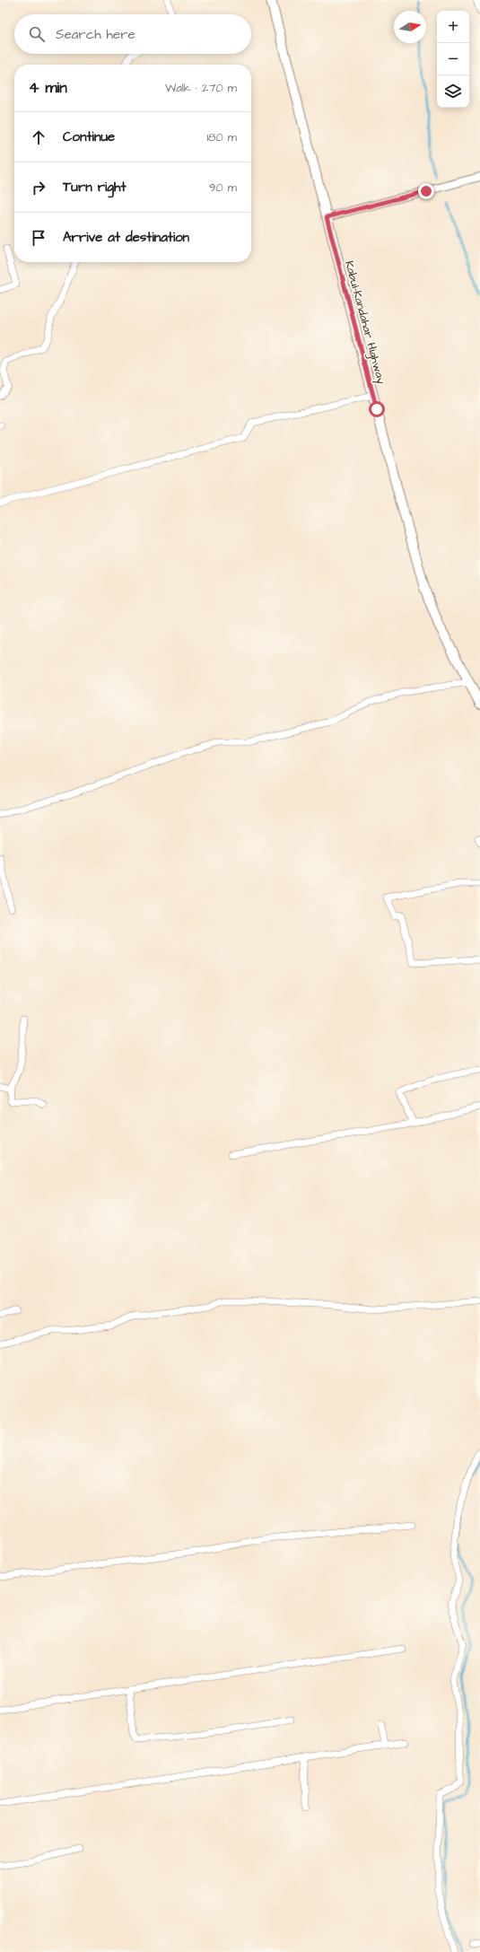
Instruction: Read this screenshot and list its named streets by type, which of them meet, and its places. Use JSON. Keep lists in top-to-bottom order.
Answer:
{
  "streets": {
    "main road": ["Kabul–Kandahar Highway"]
  },
  "north": "right",
  "page": {
    "map_buttons": ["+", "−"],
    "search": "Search here",
    "heading": ["4 min", "Walk · 270 m"],
    "list": [
      ["Continue", "180 m"],
      ["Turn right", "90 m"],
      "Arrive at destination"
    ]
  }
}
